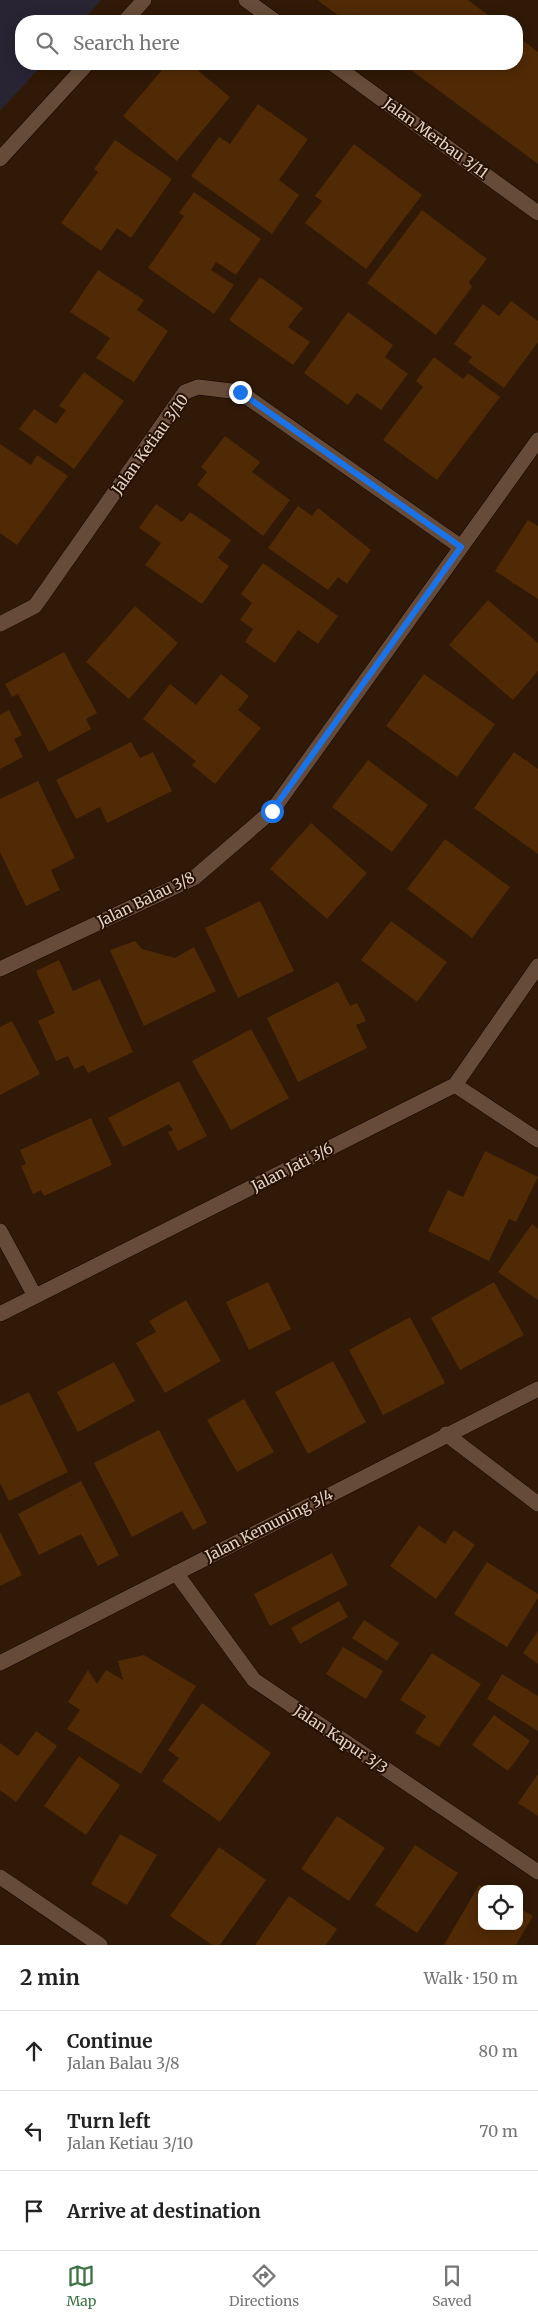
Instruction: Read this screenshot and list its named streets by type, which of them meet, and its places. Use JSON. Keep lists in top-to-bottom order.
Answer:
{
  "streets": {
    "street": [
      "Jalan Merbau 3/11",
      "Jalan Ketiau 3/10",
      "Jalan Balau 3/8",
      "Jalan Jati 3/6",
      "Jalan Kemuning 3/4",
      "Jalan Kapur 3/3"
    ]
  },
  "crossings": [
    ["Jalan Ketiau 3/10", "Jalan Balau 3/8"],
    ["Jalan Kemuning 3/4", "Jalan Kapur 3/3"]
  ],
  "page": {
    "search": "Search here",
    "heading": ["2 min", "Walk · 150 m"],
    "list": [
      ["Continue", "Jalan Balau 3/8", "80 m"],
      ["Turn left", "Jalan Ketiau 3/10", "70 m"],
      "Arrive at destination"
    ],
    "nav": ["Map", "Directions", "Saved"]
  }
}
